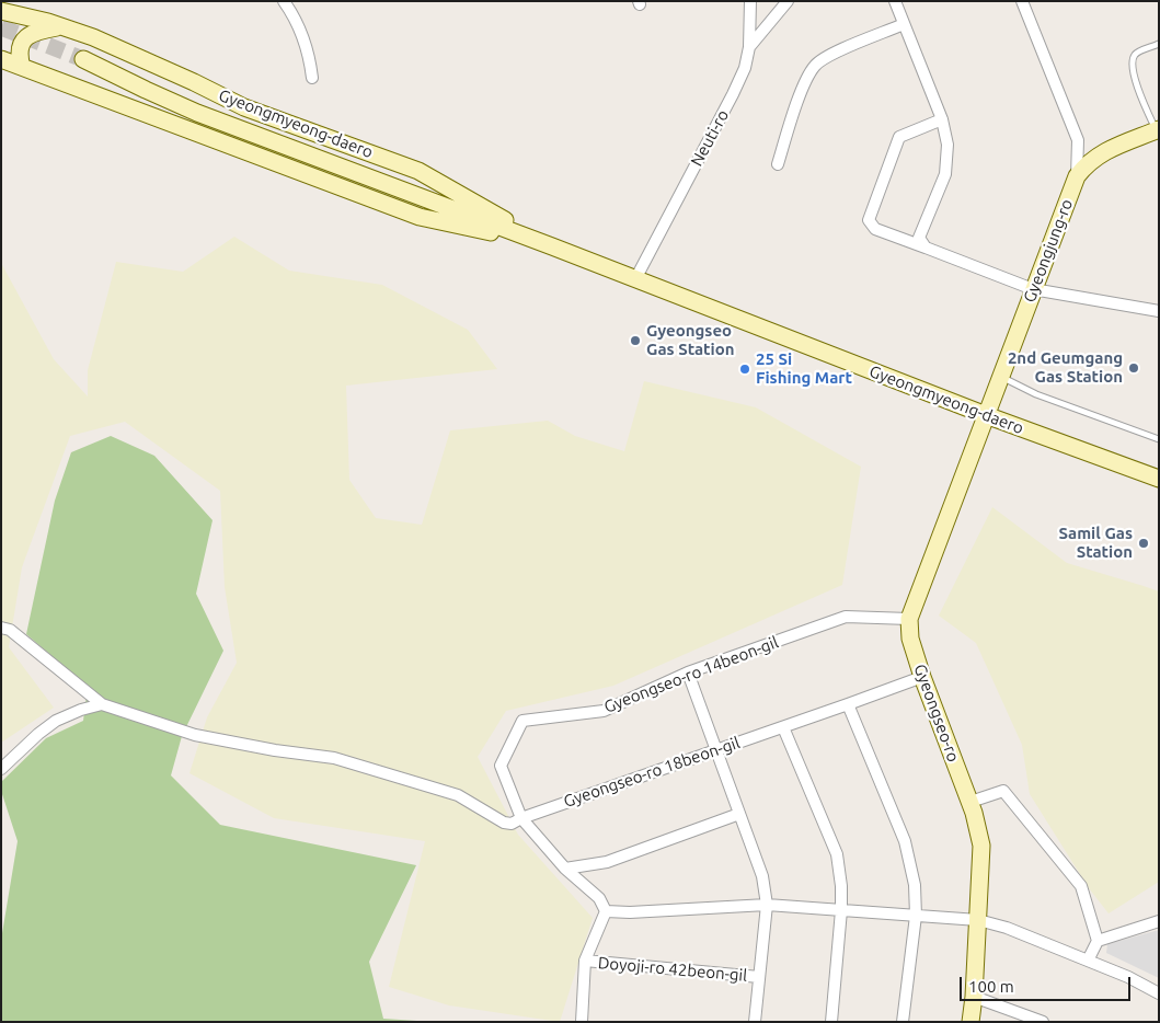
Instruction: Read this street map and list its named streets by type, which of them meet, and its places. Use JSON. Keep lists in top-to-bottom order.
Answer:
{
  "streets": {
    "main road": ["Gyeongmyeong-daero", "Gyeongjung-ro", "Gyeongseo-ro"],
    "street": [
      "Neuti-ro",
      "Gyeongseo-ro 14beon-gil",
      "Gyeongseo-ro 18beon-gil",
      "Doyoji-ro 42beon-gil"
    ]
  },
  "crossings": [
    ["Gyeongmyeong-daero", "Neuti-ro"],
    ["Gyeongmyeong-daero", "Gyeongjung-ro"],
    ["Gyeongmyeong-daero", "Gyeongseo-ro"],
    ["Gyeongjung-ro", "Gyeongseo-ro"],
    ["Gyeongseo-ro 14beon-gil", "Gyeongseo-ro"],
    ["Gyeongseo-ro 14beon-gil", "Gyeongseo-ro 18beon-gil"],
    ["Gyeongseo-ro 14beon-gil", "Doyoji-ro 42beon-gil"],
    ["Gyeongseo-ro", "Gyeongseo-ro 18beon-gil"],
    ["Gyeongseo-ro 18beon-gil", "Doyoji-ro 42beon-gil"]
  ],
  "places": [
    "Gyeongseo Gas Station",
    "2nd Geumgang Gas Station",
    "25 Si Fishing Mart",
    "Samil Gas Station"
  ],
  "scale_bar": "100 m"
}
